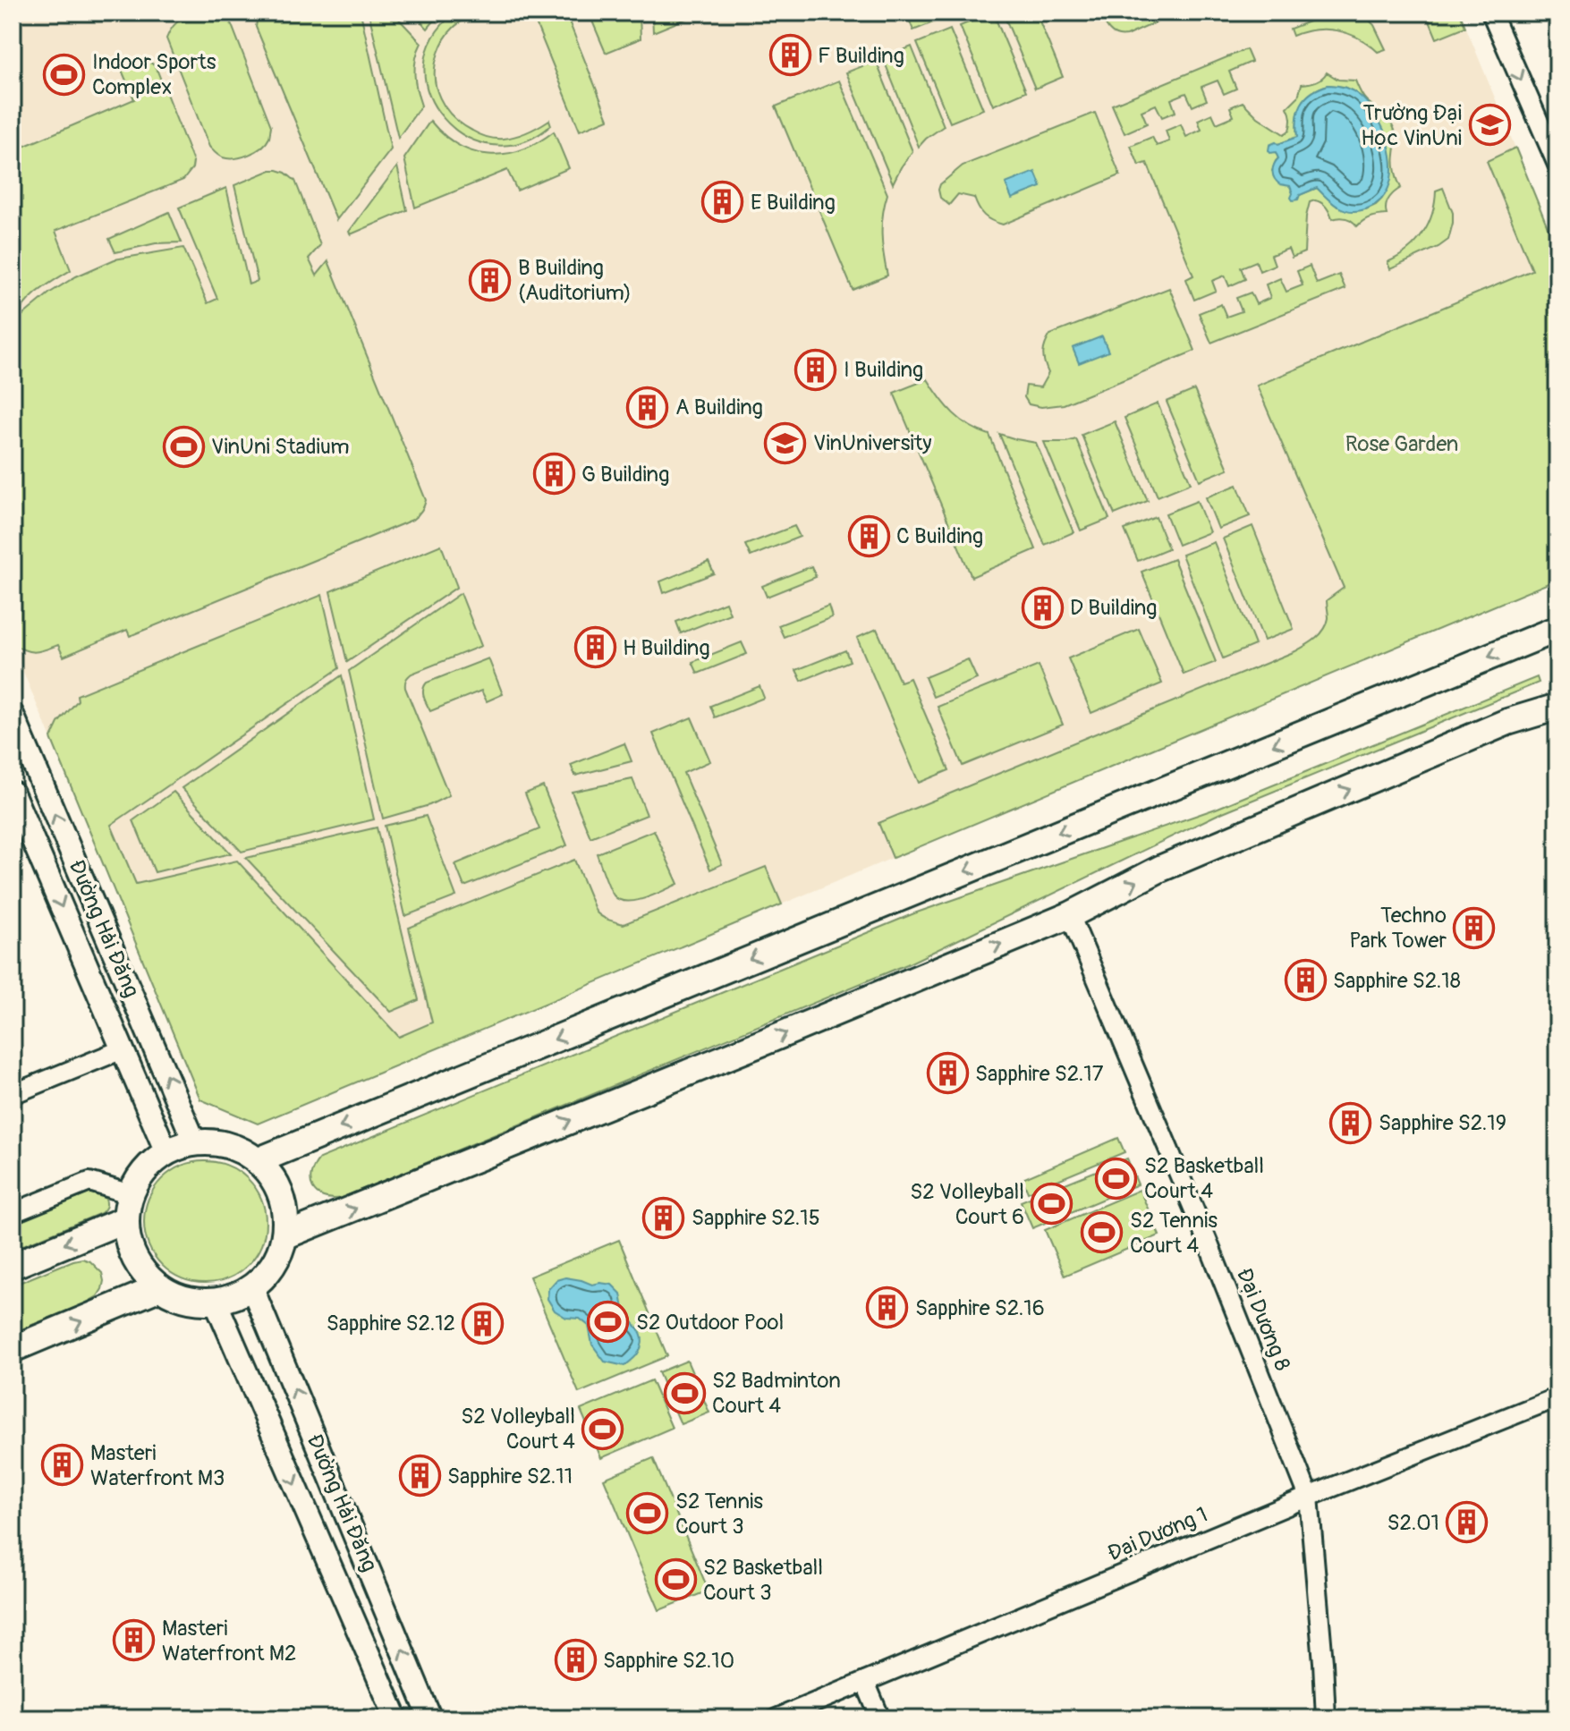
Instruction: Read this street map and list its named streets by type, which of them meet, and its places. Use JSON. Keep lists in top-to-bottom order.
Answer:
{
  "streets": {
    "street": ["Đường Hải Đăng", "Đại Dương 8", "Đại Dương 1"]
  },
  "crossings": [
    ["Đại Dương 8", "Đại Dương 1"]
  ],
  "parks": ["Rose Garden"],
  "places": {
    "building": [
      "F Building",
      "E Building",
      "B Building (Auditorium)",
      "I Building",
      "A Building",
      "G Building",
      "C Building",
      "D Building",
      "H Building",
      "Techno Park Tower",
      "Sapphire S2.18",
      "Sapphire S2.17",
      "Sapphire S2.19",
      "Sapphire S2.15",
      "Sapphire S2.16",
      "Sapphire S2.12",
      "Masteri Waterfront M3",
      "Sapphire S2.11",
      "S2.01",
      "Masteri Waterfront M2",
      "Sapphire S2.10"
    ],
    "sports": [
      "Indoor Sports Complex",
      "VinUni Stadium",
      "S2 Basketball Court 4",
      "S2 Volleyball Court 6",
      "S2 Tennis Court 4",
      "S2 Outdoor Pool",
      "S2 Badminton Court 4",
      "S2 Volleyball Court 4",
      "S2 Tennis Court 3",
      "S2 Basketball Court 3"
    ],
    "school or university": ["Trường Đại Học VinUni", "VinUniversity"]
  }
}
